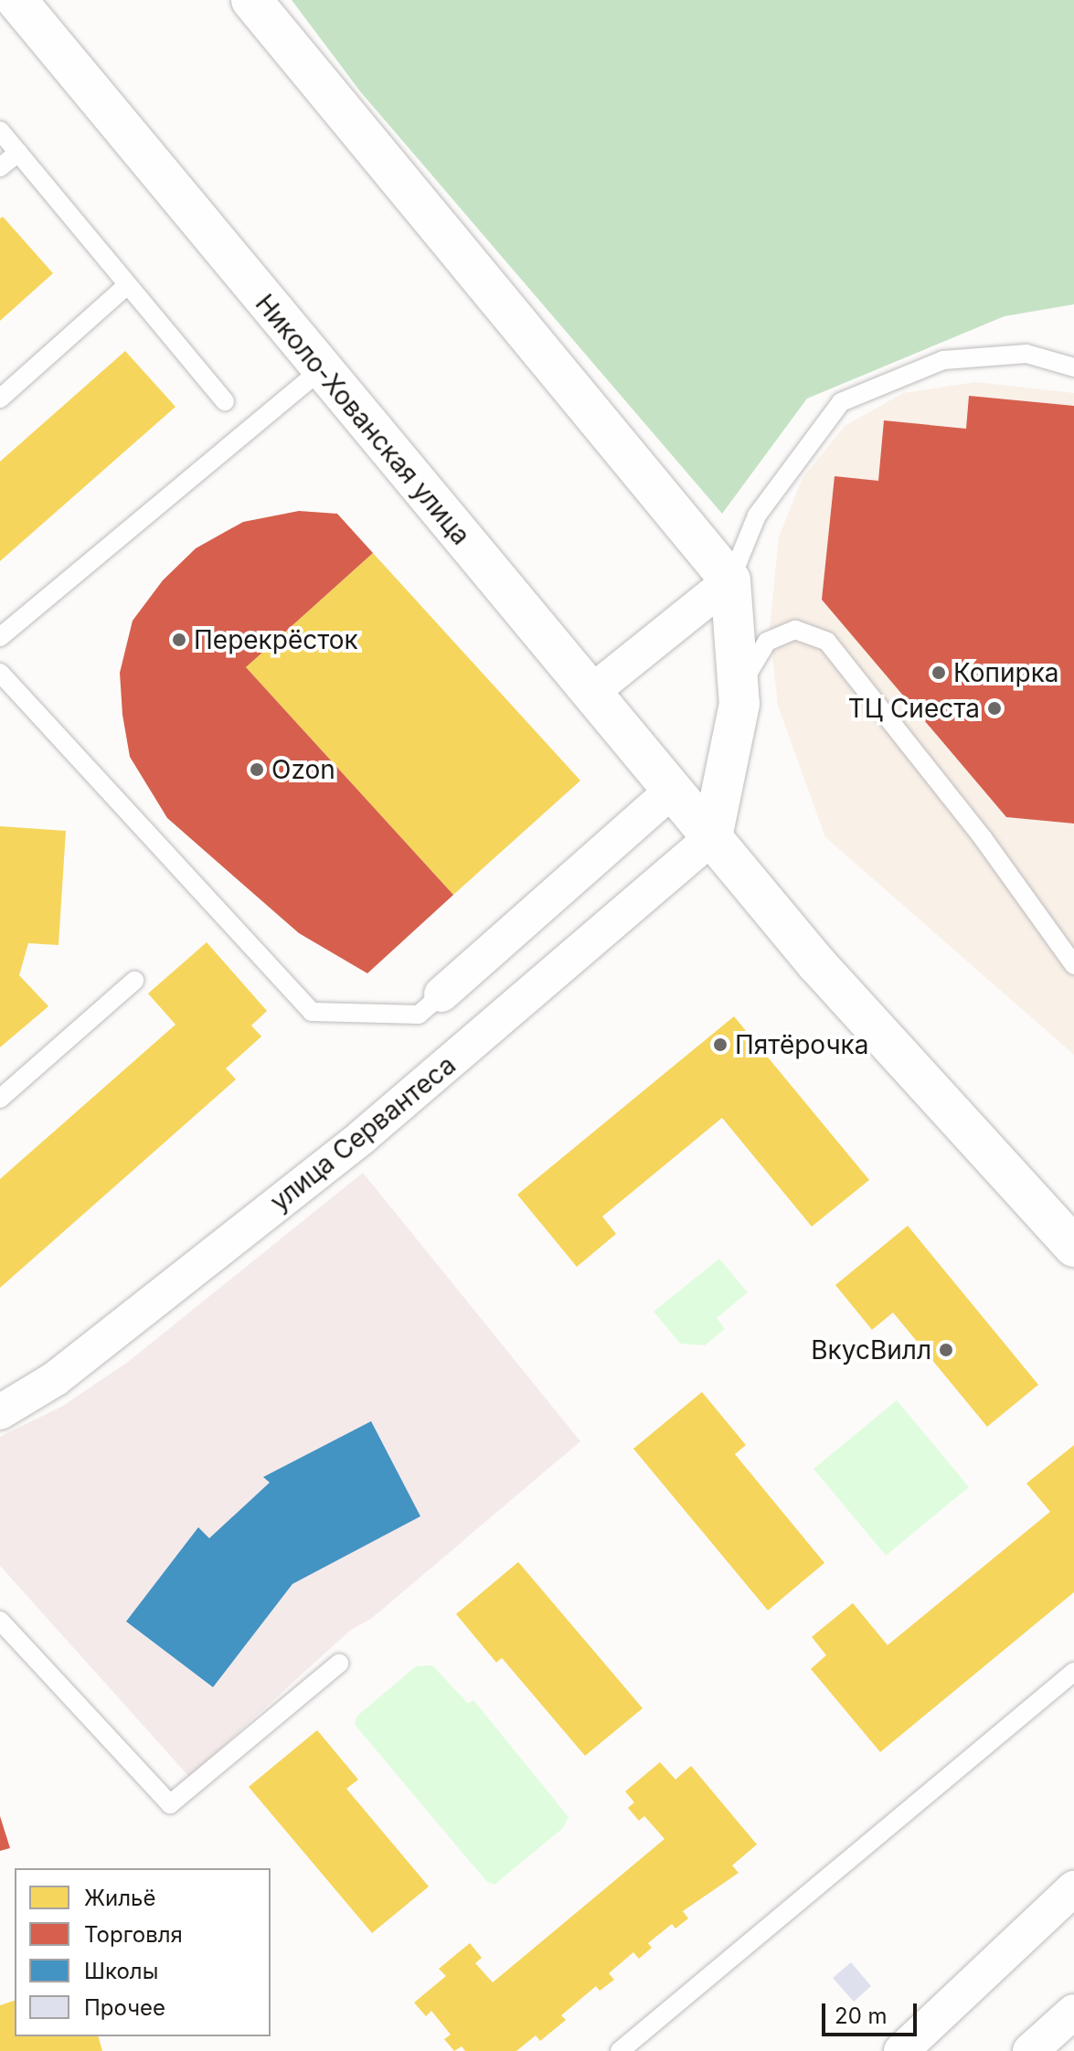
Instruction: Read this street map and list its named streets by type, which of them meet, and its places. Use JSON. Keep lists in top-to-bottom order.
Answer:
{
  "streets": {
    "street": ["Николо-Хованская улица", "улица Сервантеса"]
  },
  "crossings": [
    ["Николо-Хованская улица", "улица Сервантеса"]
  ],
  "places": [
    "Перекрёсток",
    "Копирка",
    "ТЦ Сиеста",
    "Ozon",
    "Пятёрочка",
    "ВкусВилл"
  ],
  "legend": [
    "Жильё",
    "Торговля",
    "Школы",
    "Прочее"
  ],
  "scale_bar": "20 m"
}
